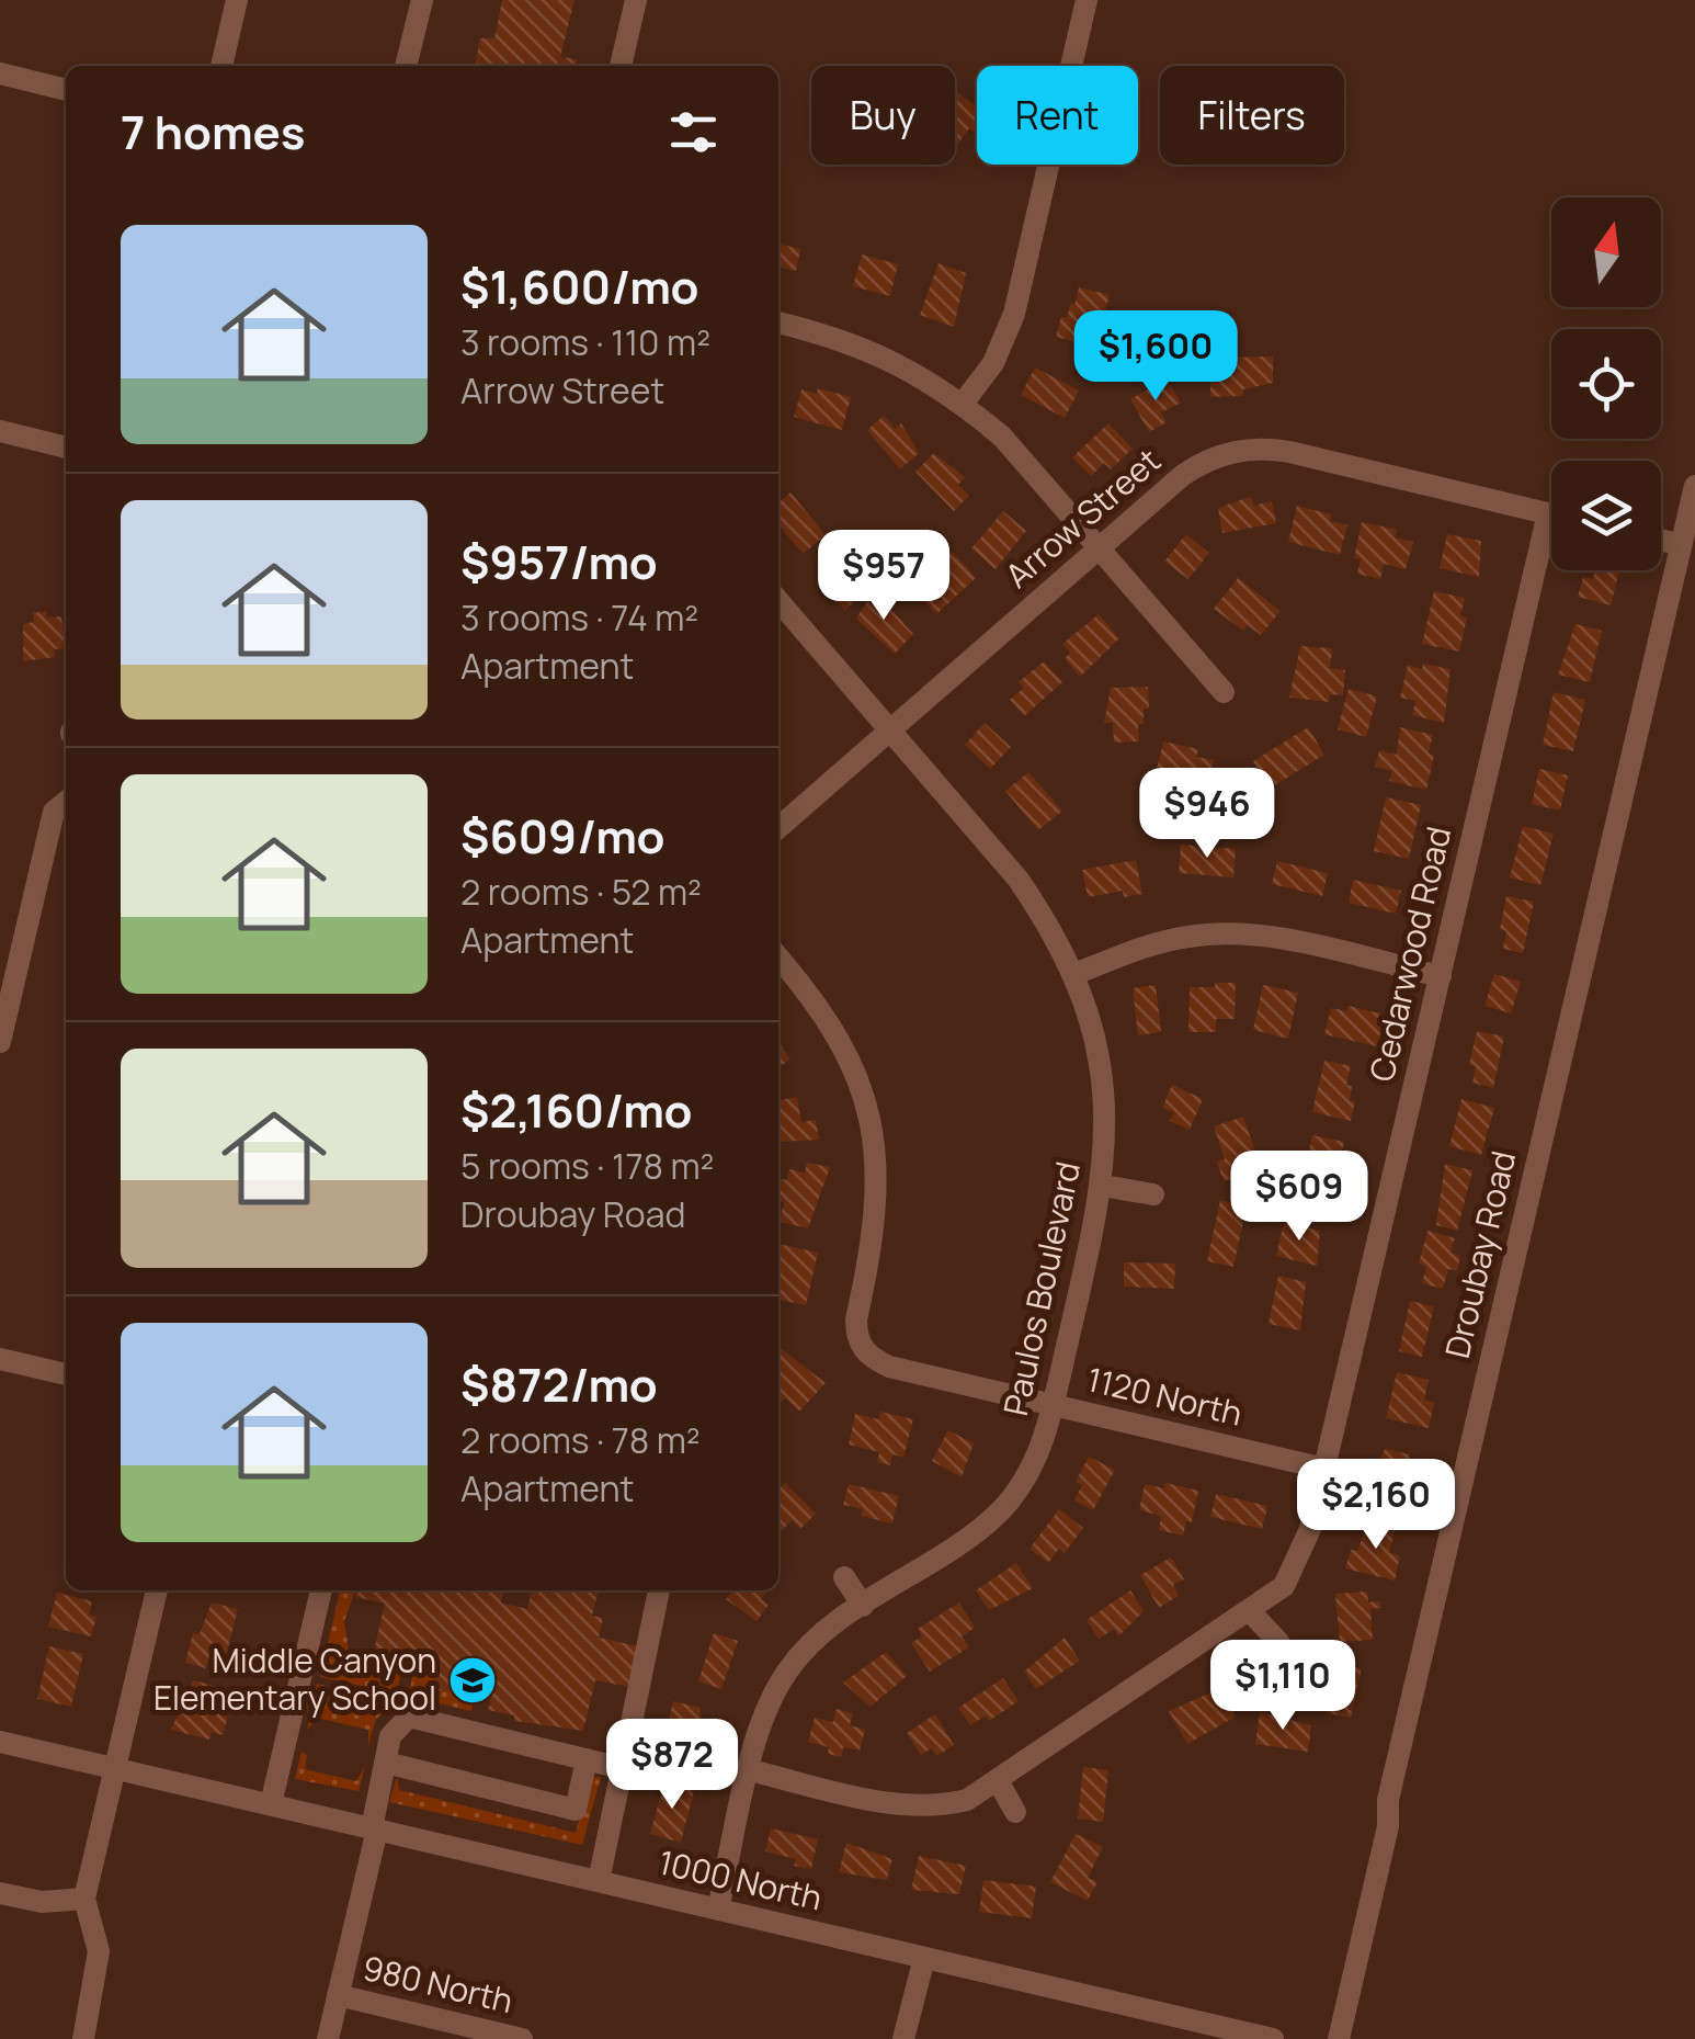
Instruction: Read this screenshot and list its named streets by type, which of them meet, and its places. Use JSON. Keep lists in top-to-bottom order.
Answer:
{
  "streets": {
    "street": [
      "Arrow Street",
      "Cedarwood Road",
      "Droubay Road",
      "Paulos Boulevard",
      "1120 North",
      "1000 North",
      "980 North"
    ]
  },
  "crossings": [
    ["Arrow Street", "Paulos Boulevard"],
    ["Cedarwood Road", "Paulos Boulevard"],
    ["Cedarwood Road", "1120 North"],
    ["Paulos Boulevard", "1120 North"],
    ["Paulos Boulevard", "1000 North"]
  ],
  "places": {
    "school or university": ["Middle Canyon Elementary School"]
  },
  "north": "top",
  "page": {
    "chip": ["Buy", "Rent", "Filters"],
    "heading": "7 homes",
    "list": [
      {
        "name": "$1,600/mo",
        "note": "3 rooms · 110 m² · Arrow Street"
      },
      {
        "name": "$957/mo",
        "note": "3 rooms · 74 m² · Apartment"
      },
      {
        "name": "$609/mo",
        "note": "2 rooms · 52 m² · Apartment"
      },
      {
        "name": "$2,160/mo",
        "note": "5 rooms · 178 m² · Droubay Road"
      },
      {
        "name": "$872/mo",
        "note": "2 rooms · 78 m² · Apartment"
      }
    ],
    "price": [
      "$1,600",
      "$957",
      "$946",
      "$609",
      "$2,160",
      "$1,110",
      "$872"
    ]
  }
}
